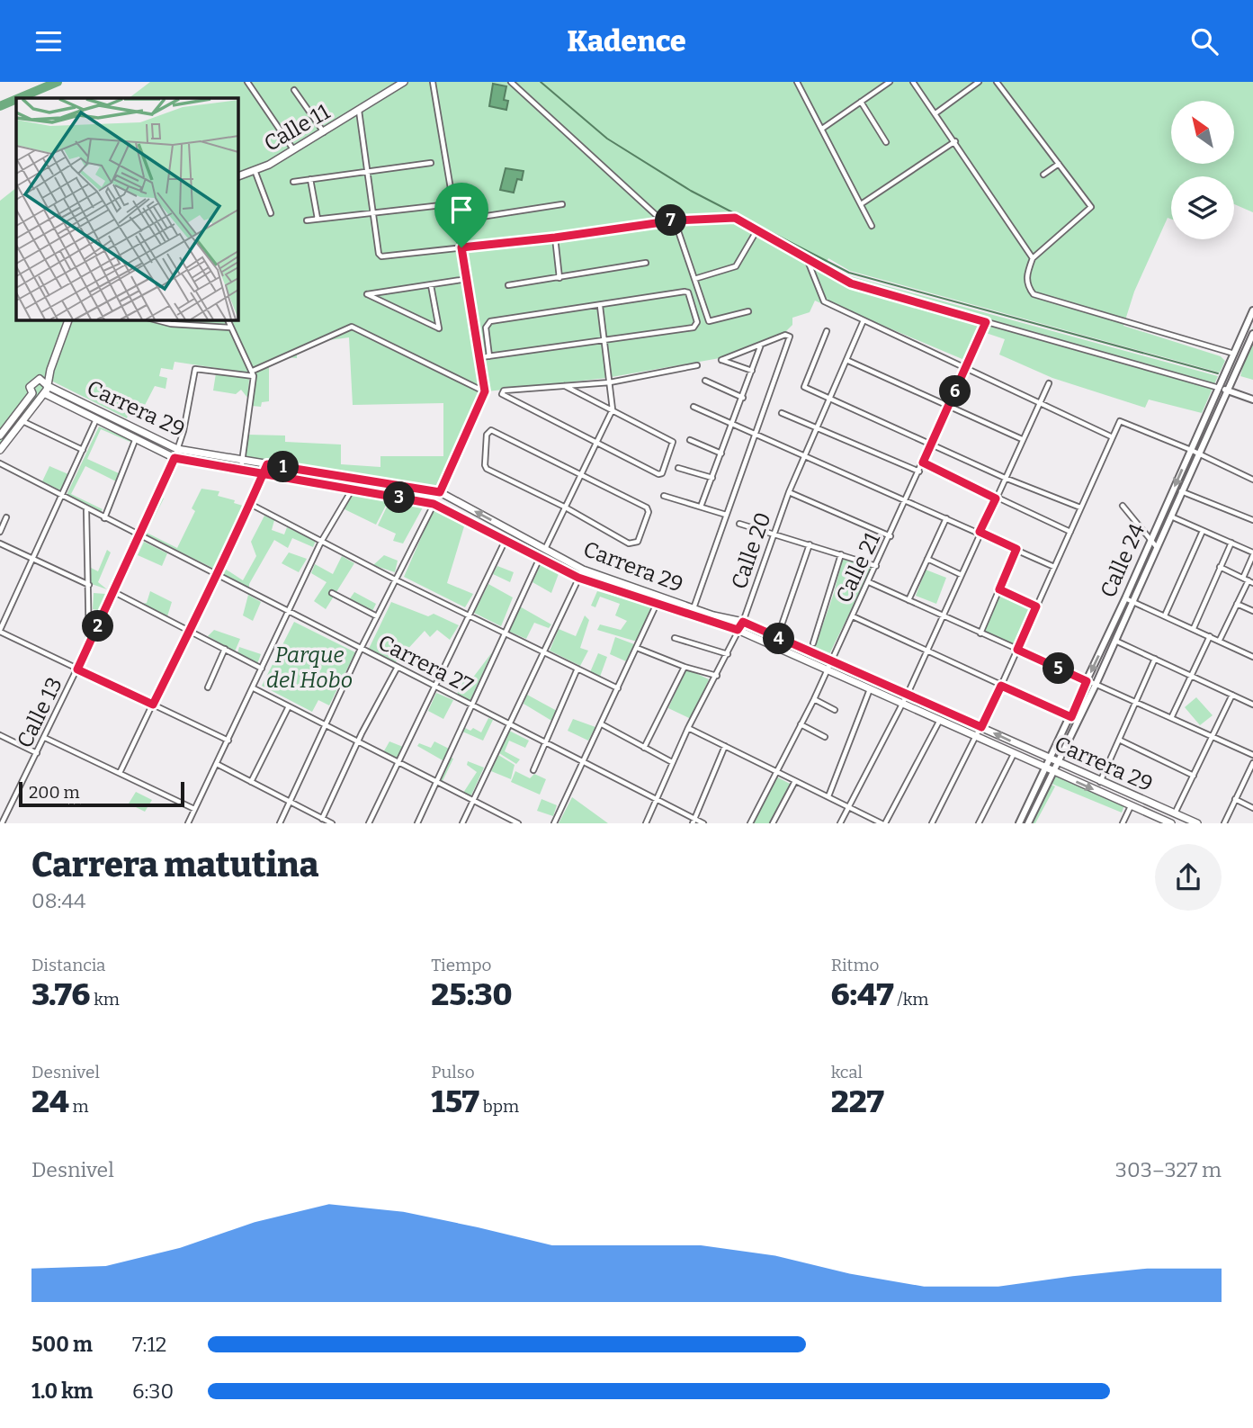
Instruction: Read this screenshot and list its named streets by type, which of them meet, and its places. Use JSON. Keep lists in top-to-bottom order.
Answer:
{
  "streets": {
    "main road": ["Calle 11", "Carrera 29"],
    "street": [
      "Calle 20",
      "Calle 24",
      "Calle 21",
      "Carrera 27",
      "Calle 13"
    ]
  },
  "crossings": [
    ["Carrera 29", "Calle 20"],
    ["Carrera 29", "Calle 24"],
    ["Carrera 29", "Calle 21"],
    ["Carrera 29", "Calle 13"],
    ["Calle 20", "Carrera 27"],
    ["Carrera 27", "Calle 13"]
  ],
  "parks": ["Parque del Hobo"],
  "scale_bar": "200 m",
  "north": "top left",
  "page": {
    "header": "Kadence",
    "pins": [
      "7",
      "6",
      "1",
      "3",
      "2",
      "4",
      "5"
    ],
    "scale": "200 m",
    "heading": ["Carrera matutina", "08:44"],
    "stats": [
      ["Distancia", "3.76 km"],
      ["Tiempo", "25:30"],
      ["Ritmo", "6:47 /km"],
      ["Desnivel", "24 m"],
      ["Pulso", "157 bpm"],
      ["kcal", "227"]
    ],
    "chart": ["Desnivel", "303–327 m"],
    "list": [
      {
        "name": "500 m",
        "note": "7:12"
      },
      {
        "name": "1.0 km",
        "note": "6:30"
      }
    ]
  }
}
